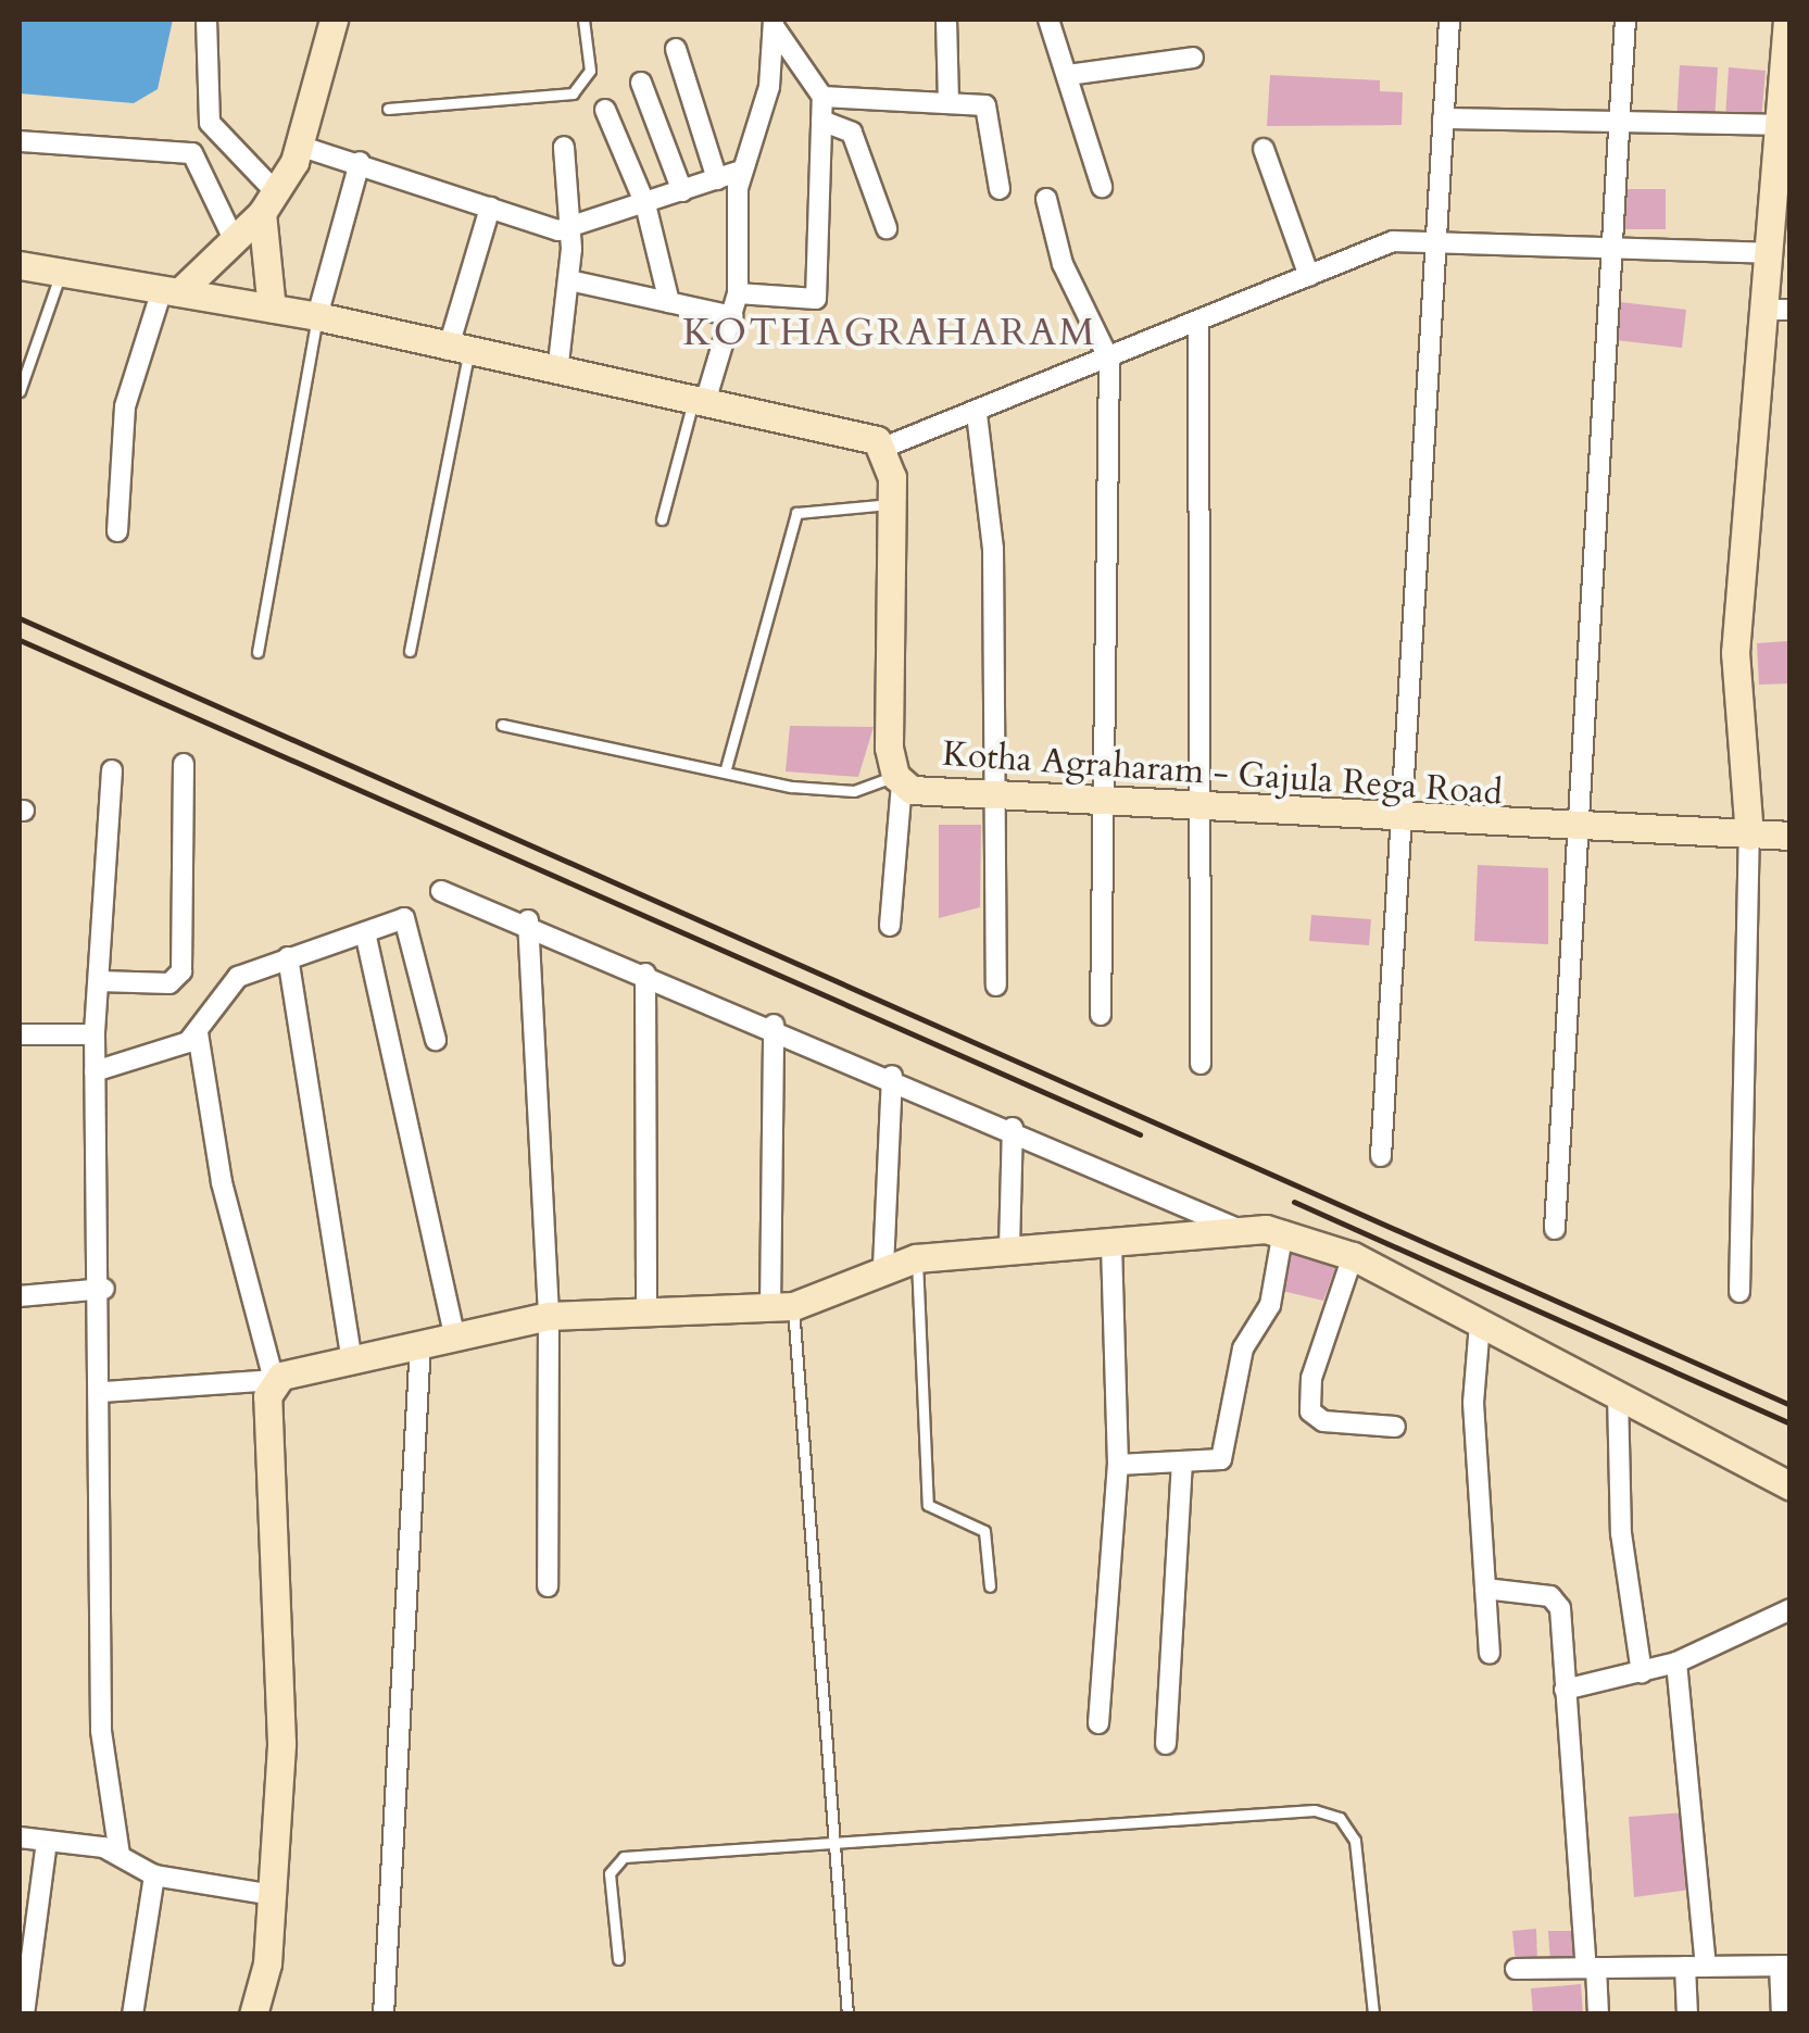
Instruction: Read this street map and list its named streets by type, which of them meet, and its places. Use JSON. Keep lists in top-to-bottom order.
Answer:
{
  "streets": {
    "street": ["Kotha Agraharam - Gajula Rega Road"]
  },
  "districts": ["KOTHAGRAHARAM"]
}
